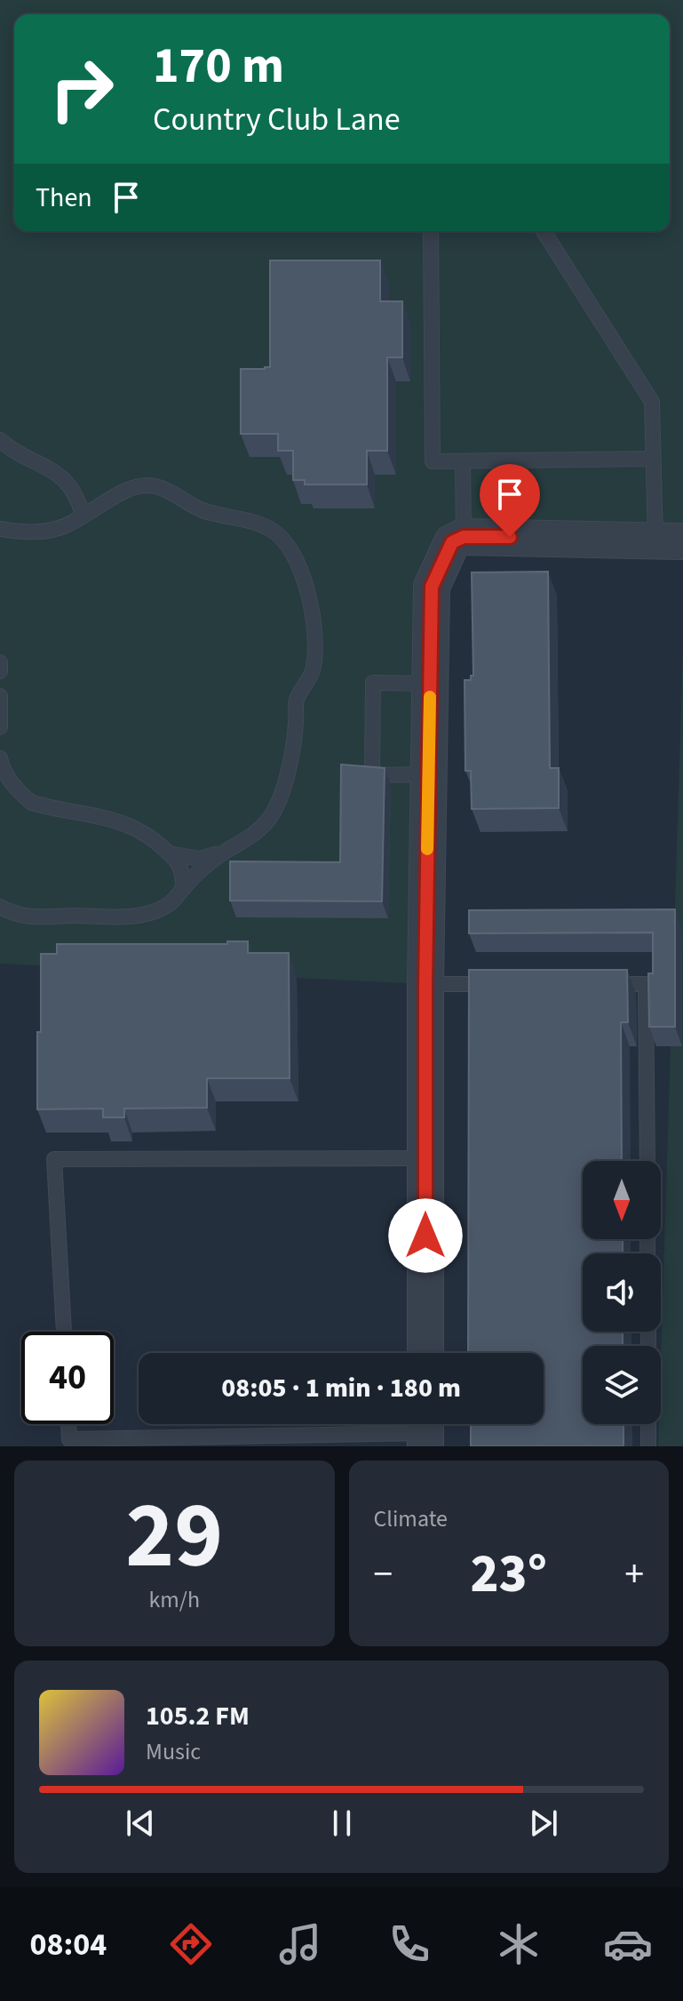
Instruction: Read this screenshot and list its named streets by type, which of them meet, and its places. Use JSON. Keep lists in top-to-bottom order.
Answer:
{
  "north": "bottom",
  "page": {
    "turn": ["170 m", "Country Club Lane"],
    "then": "Then",
    "limit": "40",
    "trip": "08:05 · 1 min · 180 m",
    "tile": [
      ["29", "km/h"],
      "Climate"
    ],
    "heat": ["−", "23°", "+"],
    "song": ["105.2 FM", "Music"],
    "tabs": "08:04"
  }
}
